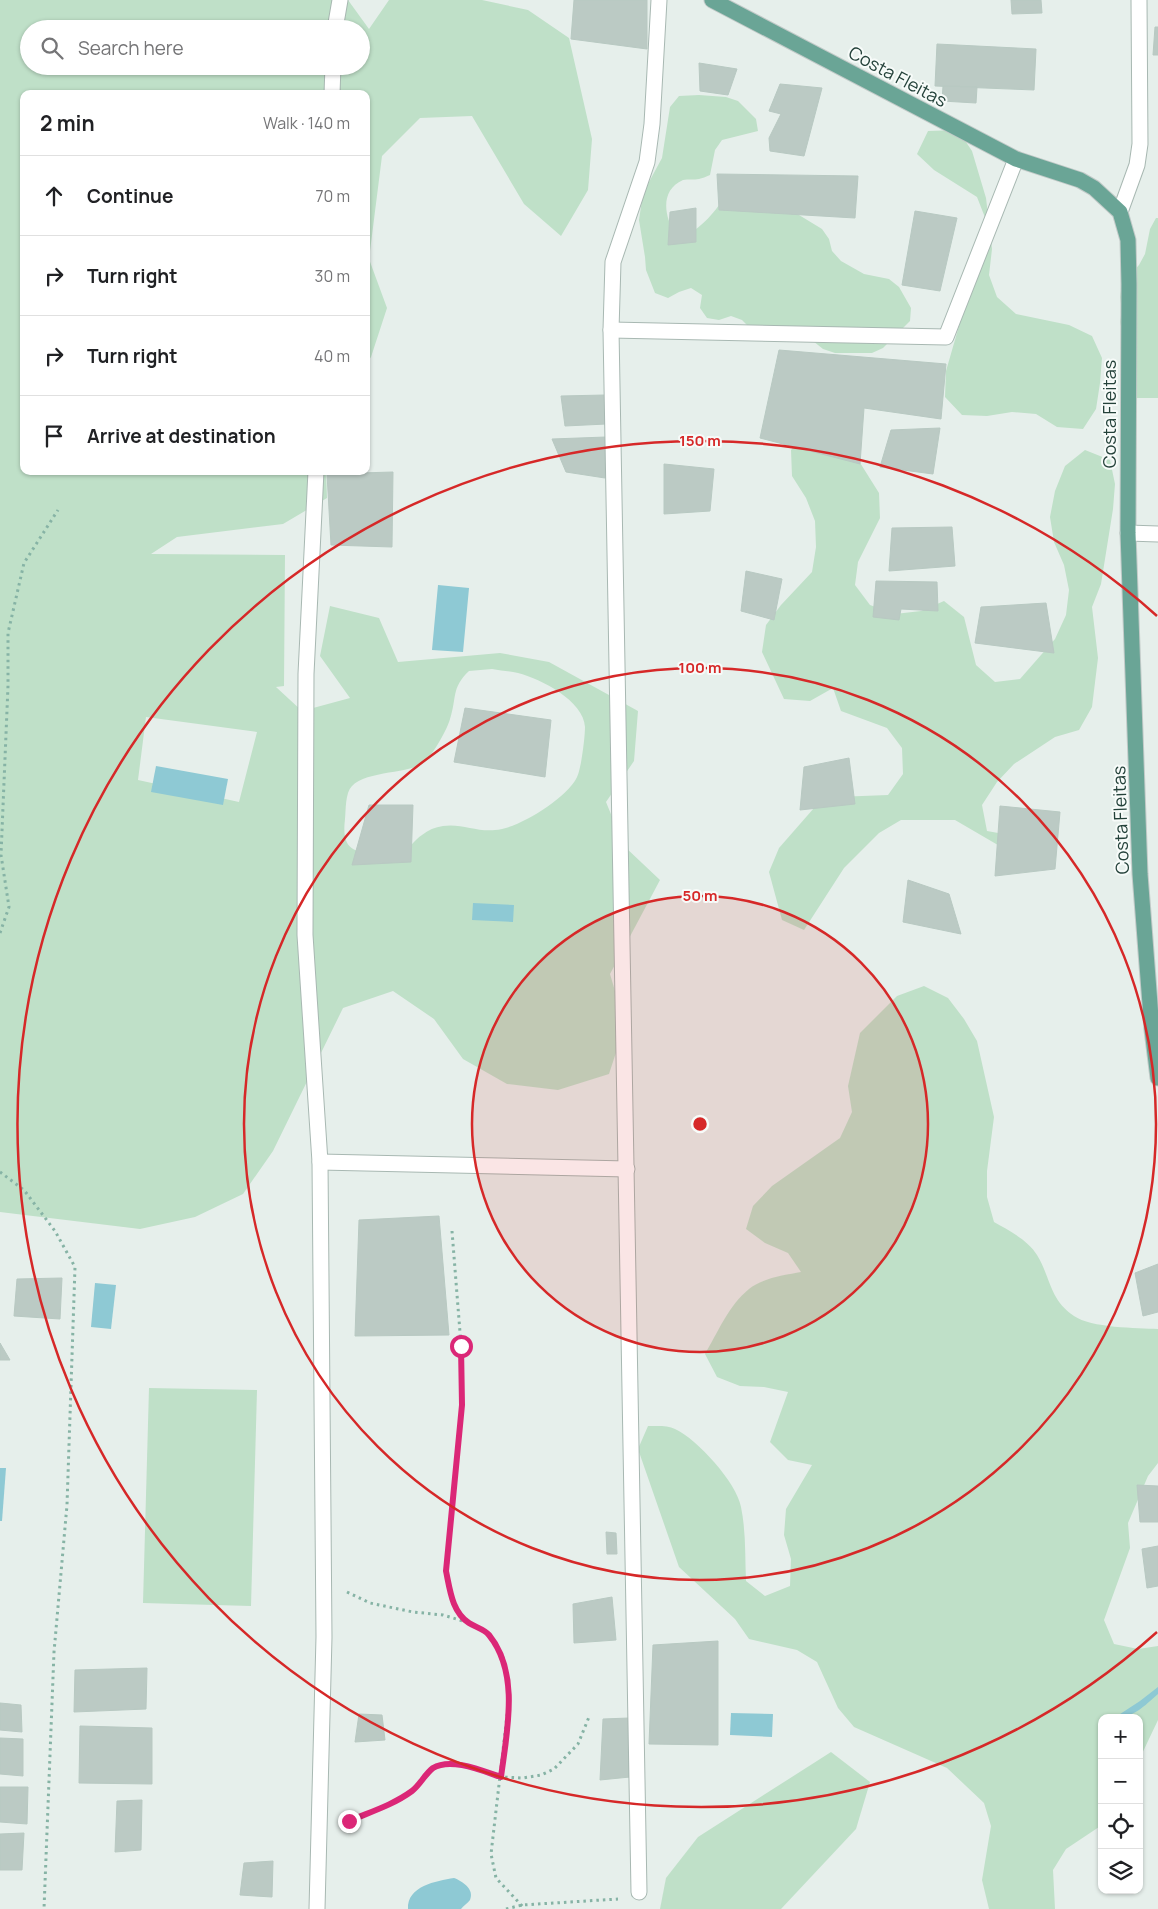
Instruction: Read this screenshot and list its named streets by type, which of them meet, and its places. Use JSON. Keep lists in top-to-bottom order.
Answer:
{
  "streets": {
    "main road": ["Costa Fleitas"]
  },
  "page": {
    "search": "Search here",
    "heading": ["2 min", "Walk · 140 m"],
    "list": [
      ["Continue", "70 m"],
      ["Turn right", "30 m"],
      ["Turn right", "40 m"],
      "Arrive at destination"
    ],
    "map_buttons": ["+", "−"]
  },
  "rings": ["150 m", "100 m", "50 m"]
}
